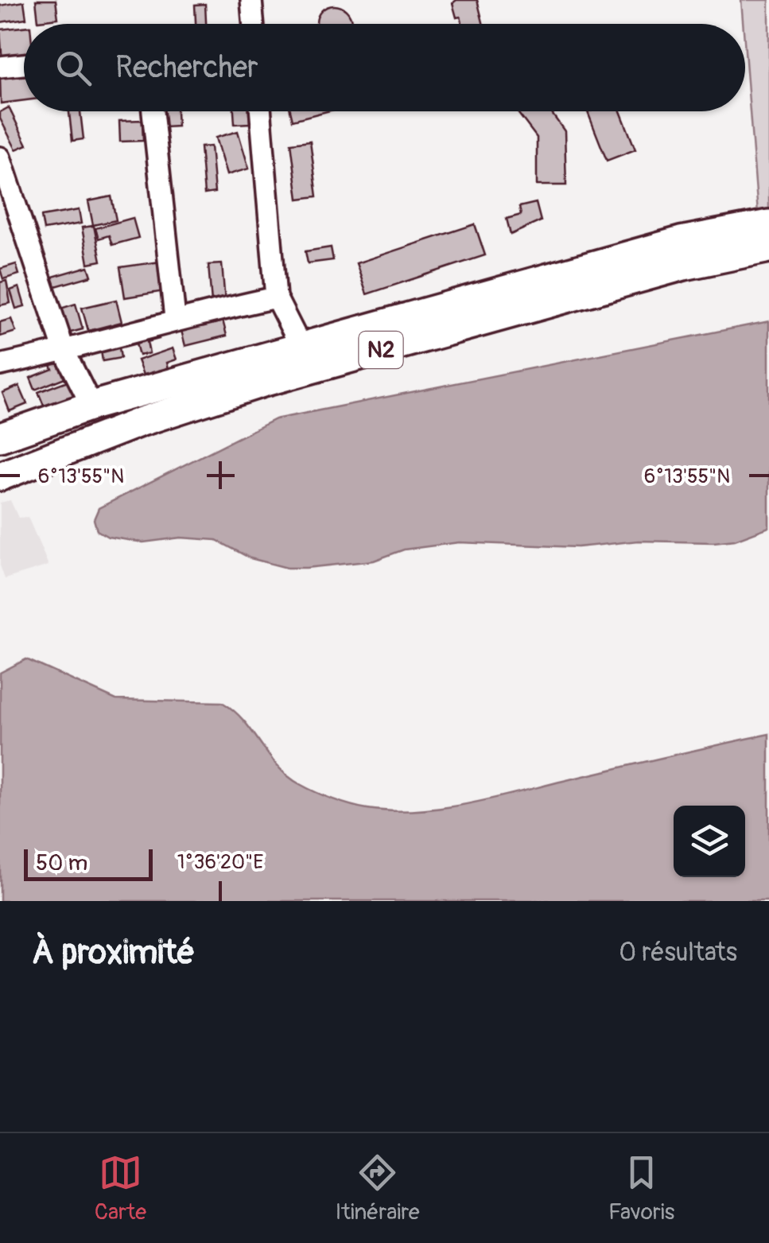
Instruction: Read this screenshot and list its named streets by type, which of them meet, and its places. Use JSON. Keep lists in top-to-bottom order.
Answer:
{
  "streets": {
    "highway": ["N2"]
  },
  "scale_bar": "50 m",
  "page": {
    "search": "Rechercher",
    "scale": "50 m",
    "heading": ["À proximité", "0 résultats"],
    "nav": ["Carte", "Itinéraire", "Favoris"]
  },
  "coordinates": ["6°13'55\"N", "1°36'20\"E"]
}
